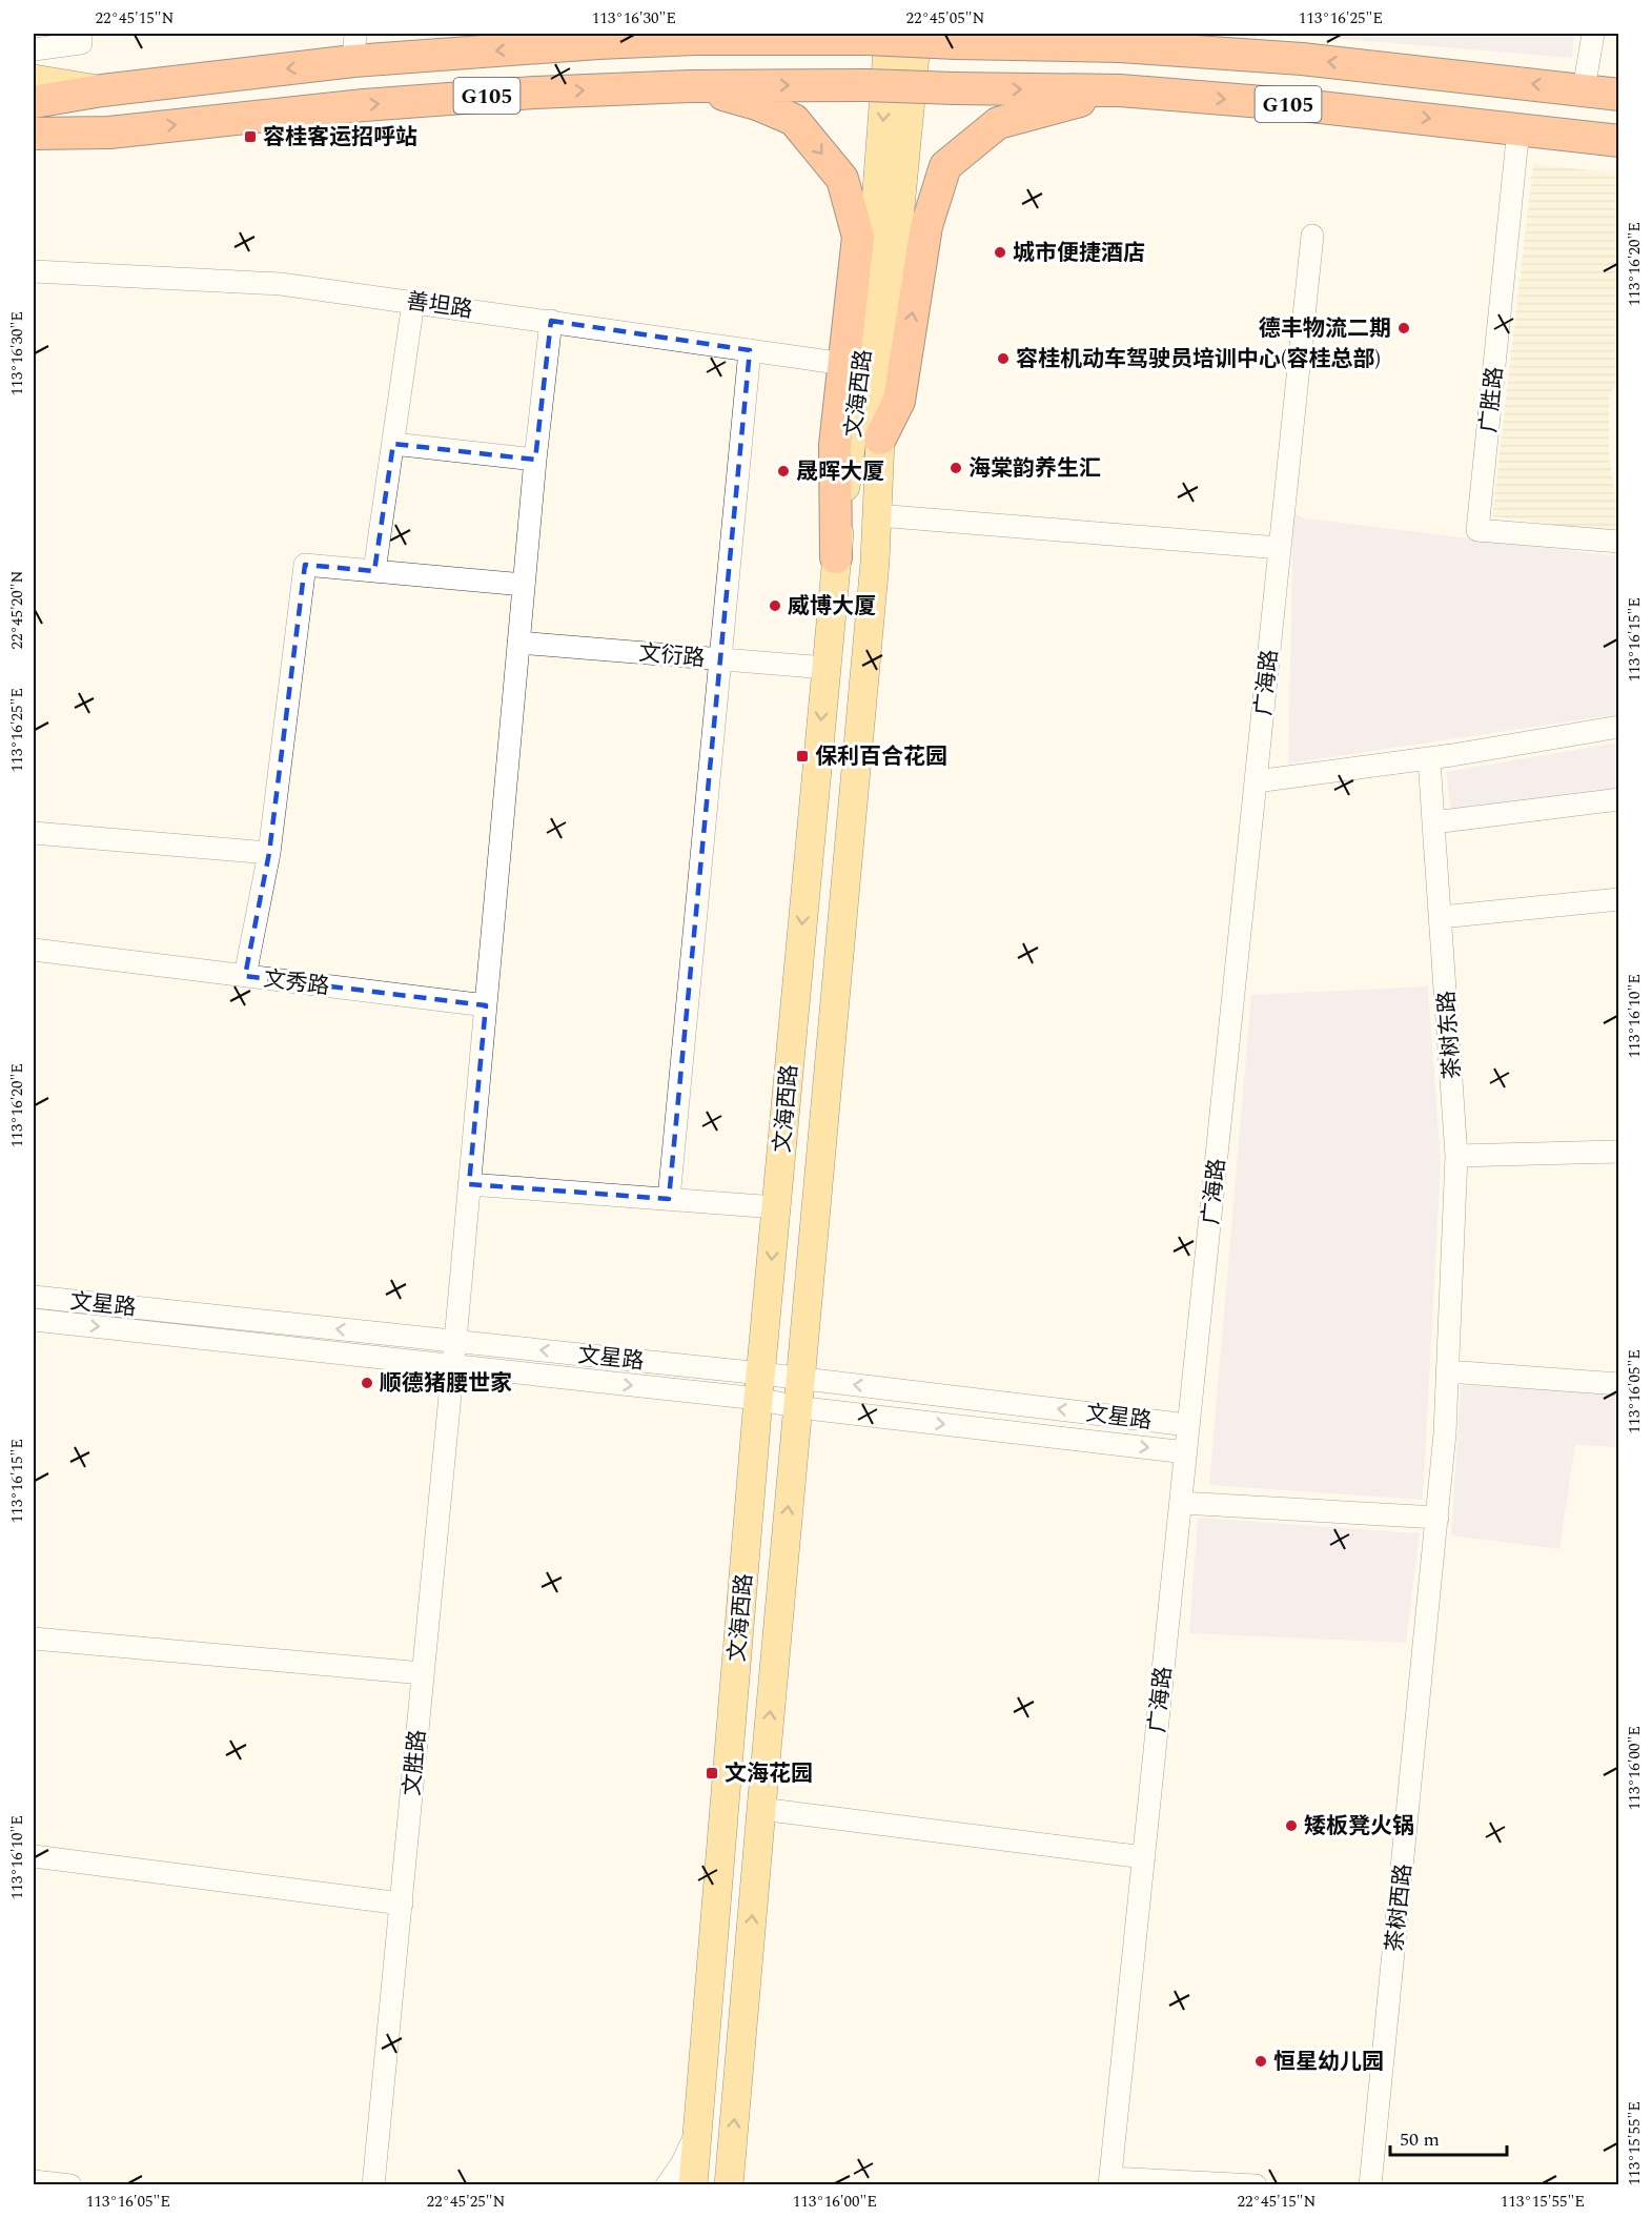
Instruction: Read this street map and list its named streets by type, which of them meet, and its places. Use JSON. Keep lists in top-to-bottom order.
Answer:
{
  "streets": {
    "highway": ["G105"],
    "main road": ["文海西路"],
    "street": [
      "善坦路",
      "广胜路",
      "文衍路",
      "广海路",
      "文秀路",
      "茶树东路",
      "文星路",
      "文胜路",
      "茶树西路"
    ]
  },
  "crossings": [
    ["G105", "文海西路"],
    ["G105", "广胜路"],
    ["善坦路", "文胜路"],
    ["文海西路", "文衍路"],
    ["文海西路", "文星路"],
    ["文衍路", "文胜路"],
    ["广海路", "文星路"],
    ["文秀路", "文胜路"],
    ["茶树东路", "茶树西路"],
    ["文星路", "文胜路"]
  ],
  "places": {
    "transit": ["容桂客运招呼站", "保利百合花园", "文海花园"],
    "other": [
      "城市便捷酒店",
      "德丰物流二期",
      "容桂机动车驾驶员培训中心(容桂总部)",
      "海棠韵养生汇",
      "晟晖大厦",
      "威博大厦",
      "顺德猪腰世家",
      "矮板凳火锅",
      "恒星幼儿园"
    ]
  },
  "scale_bar": "50 m",
  "coordinates": [
    "22°45'15\"N",
    "113°16'30\"E",
    "22°45'05\"N",
    "113°16'25\"E",
    "113°16'20\"E",
    "22°45'20\"N",
    "113°16'15\"E",
    "113°16'10\"E",
    "113°16'05\"E",
    "113°16'00\"E",
    "113°15'55\"E",
    "22°45'25\"N"
  ]
}
